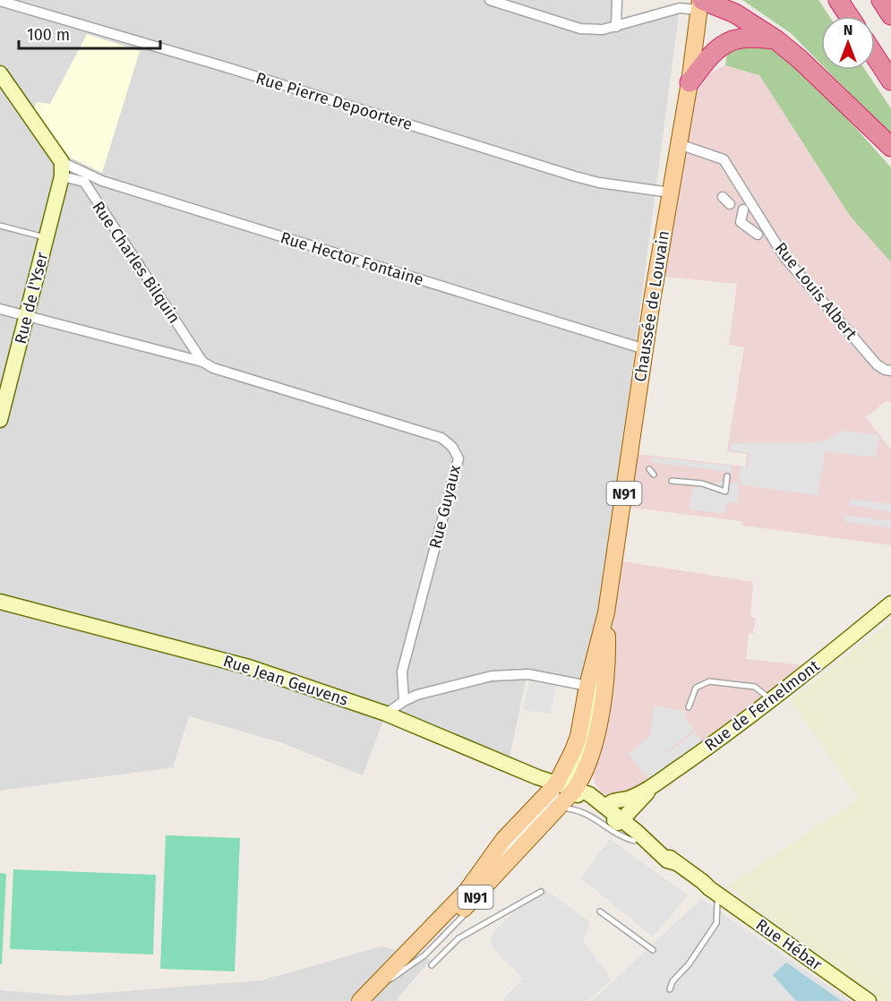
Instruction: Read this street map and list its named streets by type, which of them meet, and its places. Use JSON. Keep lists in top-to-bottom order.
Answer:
{
  "streets": {
    "main road": ["Chaussée de Louvain", "N91"],
    "street": [
      "Rue Pierre Depoortere",
      "Rue Hector Fontaine",
      "Rue Charles Bilquin",
      "Rue Louis Albert",
      "Rue de l'Yser",
      "Rue Guyaux",
      "Rue Jean Geuvens",
      "Rue de Fernelmont",
      "Rue Hébar"
    ]
  },
  "crossings": [
    ["Rue Pierre Depoortere", "Chaussée de Louvain"],
    ["Rue Hector Fontaine", "Rue Charles Bilquin"],
    ["Rue Hector Fontaine", "Rue de l'Yser"],
    ["Rue Hector Fontaine", "Chaussée de Louvain"],
    ["Rue Charles Bilquin", "Rue Guyaux"],
    ["Rue Louis Albert", "Chaussée de Louvain"],
    ["Rue de l'Yser", "Rue Guyaux"],
    ["Chaussée de Louvain", "Rue Jean Geuvens"],
    ["Rue Jean Geuvens", "Rue de Fernelmont"]
  ],
  "scale_bar": "100 m",
  "north": "top"
}
